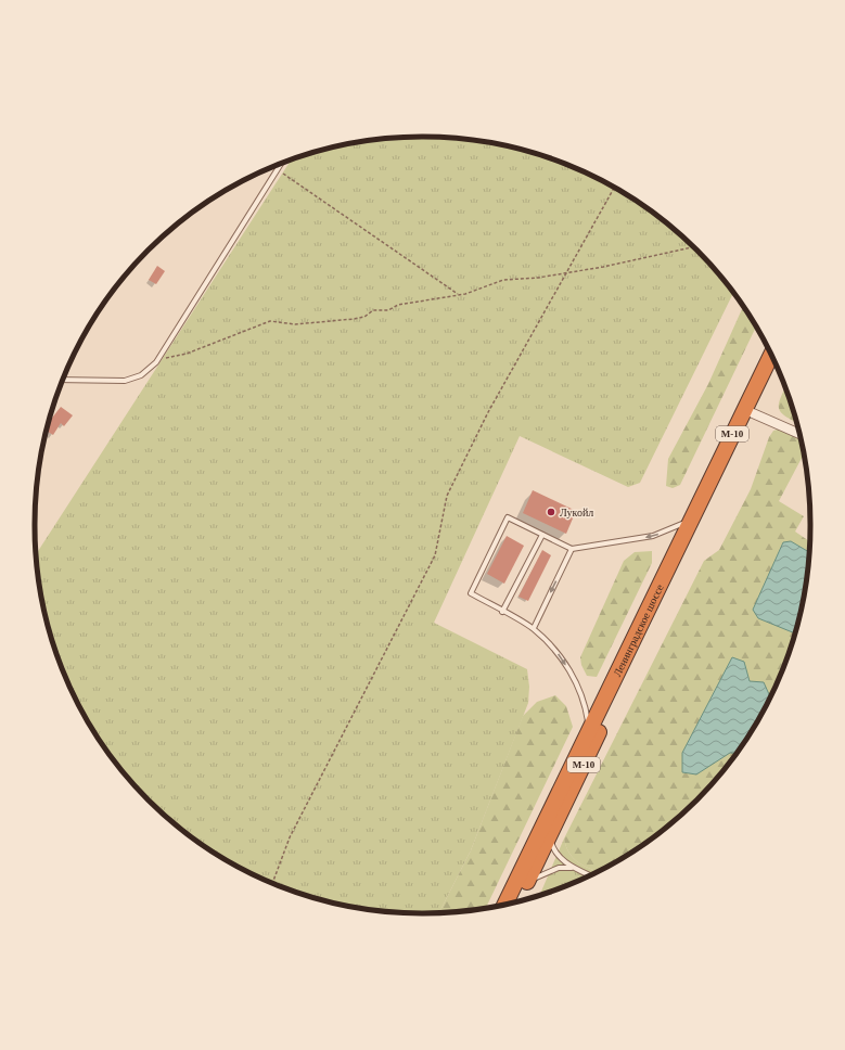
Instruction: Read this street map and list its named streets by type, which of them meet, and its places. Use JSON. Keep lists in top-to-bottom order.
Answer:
{
  "streets": {
    "highway": ["М-10", "Ленинградское шоссе"]
  },
  "places": ["Лукойл"]
}
